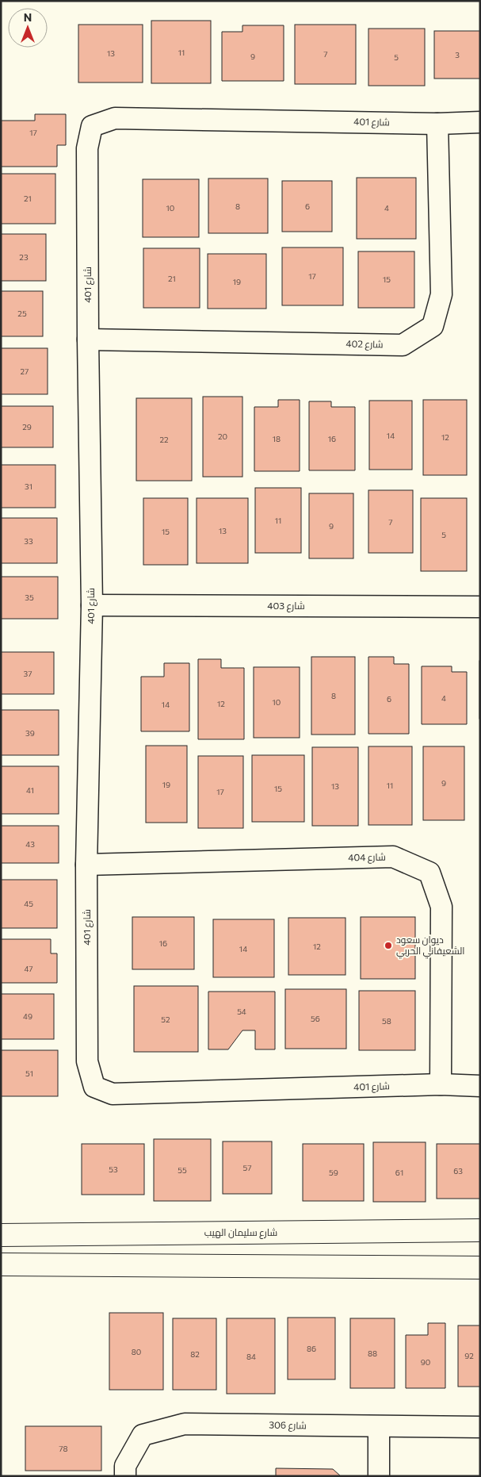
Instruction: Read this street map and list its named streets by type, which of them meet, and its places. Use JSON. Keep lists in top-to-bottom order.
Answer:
{
  "streets": {
    "street": [
      "شارع 401",
      "شارع 402",
      "شارع 403",
      "شارع 404",
      "شارع سليمان الهيب",
      "شارع 306"
    ]
  },
  "crossings": [
    ["شارع 401", "شارع 402"],
    ["شارع 401", "شارع 403"],
    ["شارع 401", "شارع 404"]
  ],
  "places": ["ديوان سعود الشعيفاني الحربي"],
  "house_numbers": [
    "11",
    "13",
    "7",
    "3",
    "9",
    "5",
    "17",
    "21",
    "8",
    "6",
    "10",
    "4",
    "23",
    "17",
    "21",
    "15",
    "19",
    "25",
    "27",
    "29",
    "14",
    "20",
    "12",
    "18",
    "16",
    "22",
    "31",
    "11",
    "7",
    "9",
    "13",
    "15",
    "5",
    "33",
    "35",
    "37",
    "8",
    "4",
    "6",
    "10",
    "12",
    "14",
    "39",
    "9",
    "19",
    "11",
    "13",
    "15",
    "41",
    "17",
    "43",
    "45",
    "16",
    "12",
    "14",
    "47",
    "54",
    "49",
    "56",
    "52",
    "58",
    "51",
    "57",
    "53",
    "55",
    "63",
    "59",
    "61",
    "86",
    "80",
    "88",
    "82",
    "92",
    "84",
    "90",
    "78"
  ],
  "north": "top"
}
